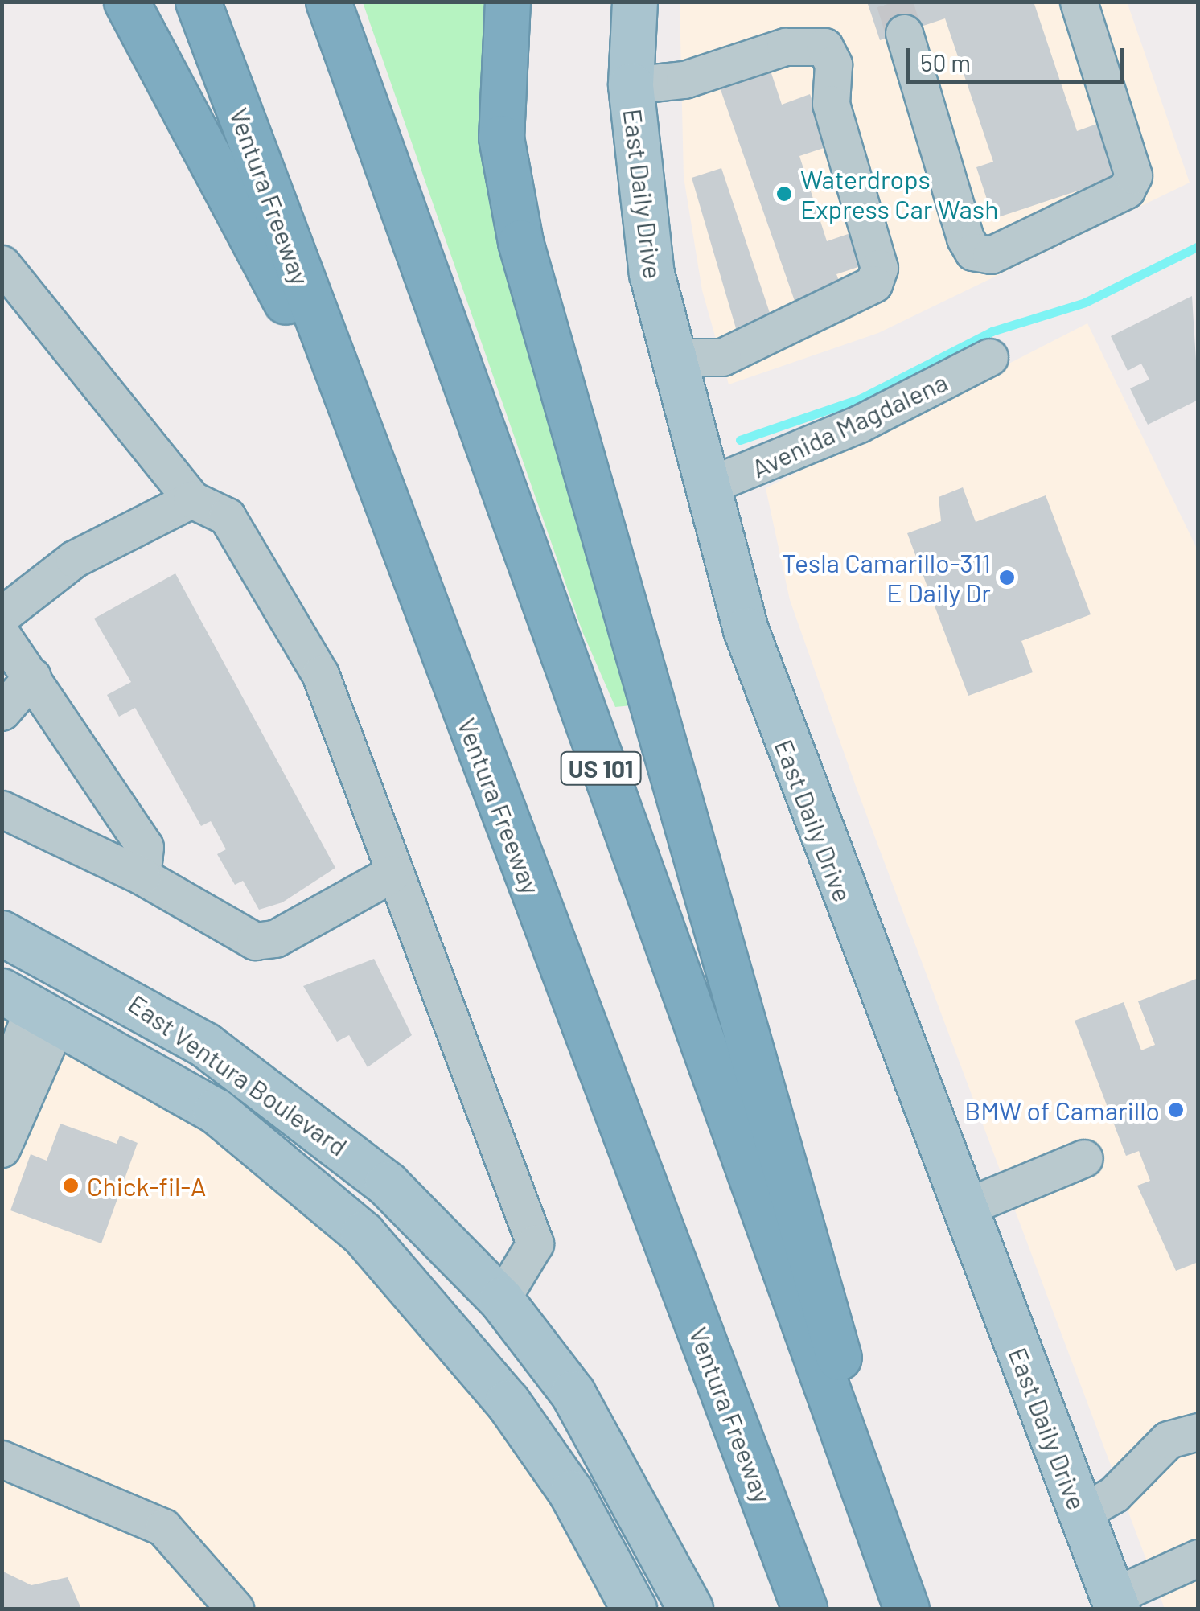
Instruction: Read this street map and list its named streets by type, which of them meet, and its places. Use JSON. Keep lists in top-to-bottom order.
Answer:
{
  "streets": {
    "highway": ["Ventura Freeway", "US 101"],
    "main road": ["East Daily Drive", "East Ventura Boulevard"],
    "street": ["Avenida Magdalena"]
  },
  "crossings": [
    ["East Daily Drive", "Avenida Magdalena"]
  ],
  "places": [
    "Waterdrops Express Car Wash",
    "Tesla Camarillo-311 E Daily Dr",
    "BMW of Camarillo",
    "Chick-fil-A"
  ],
  "scale_bar": "50 m"
}
